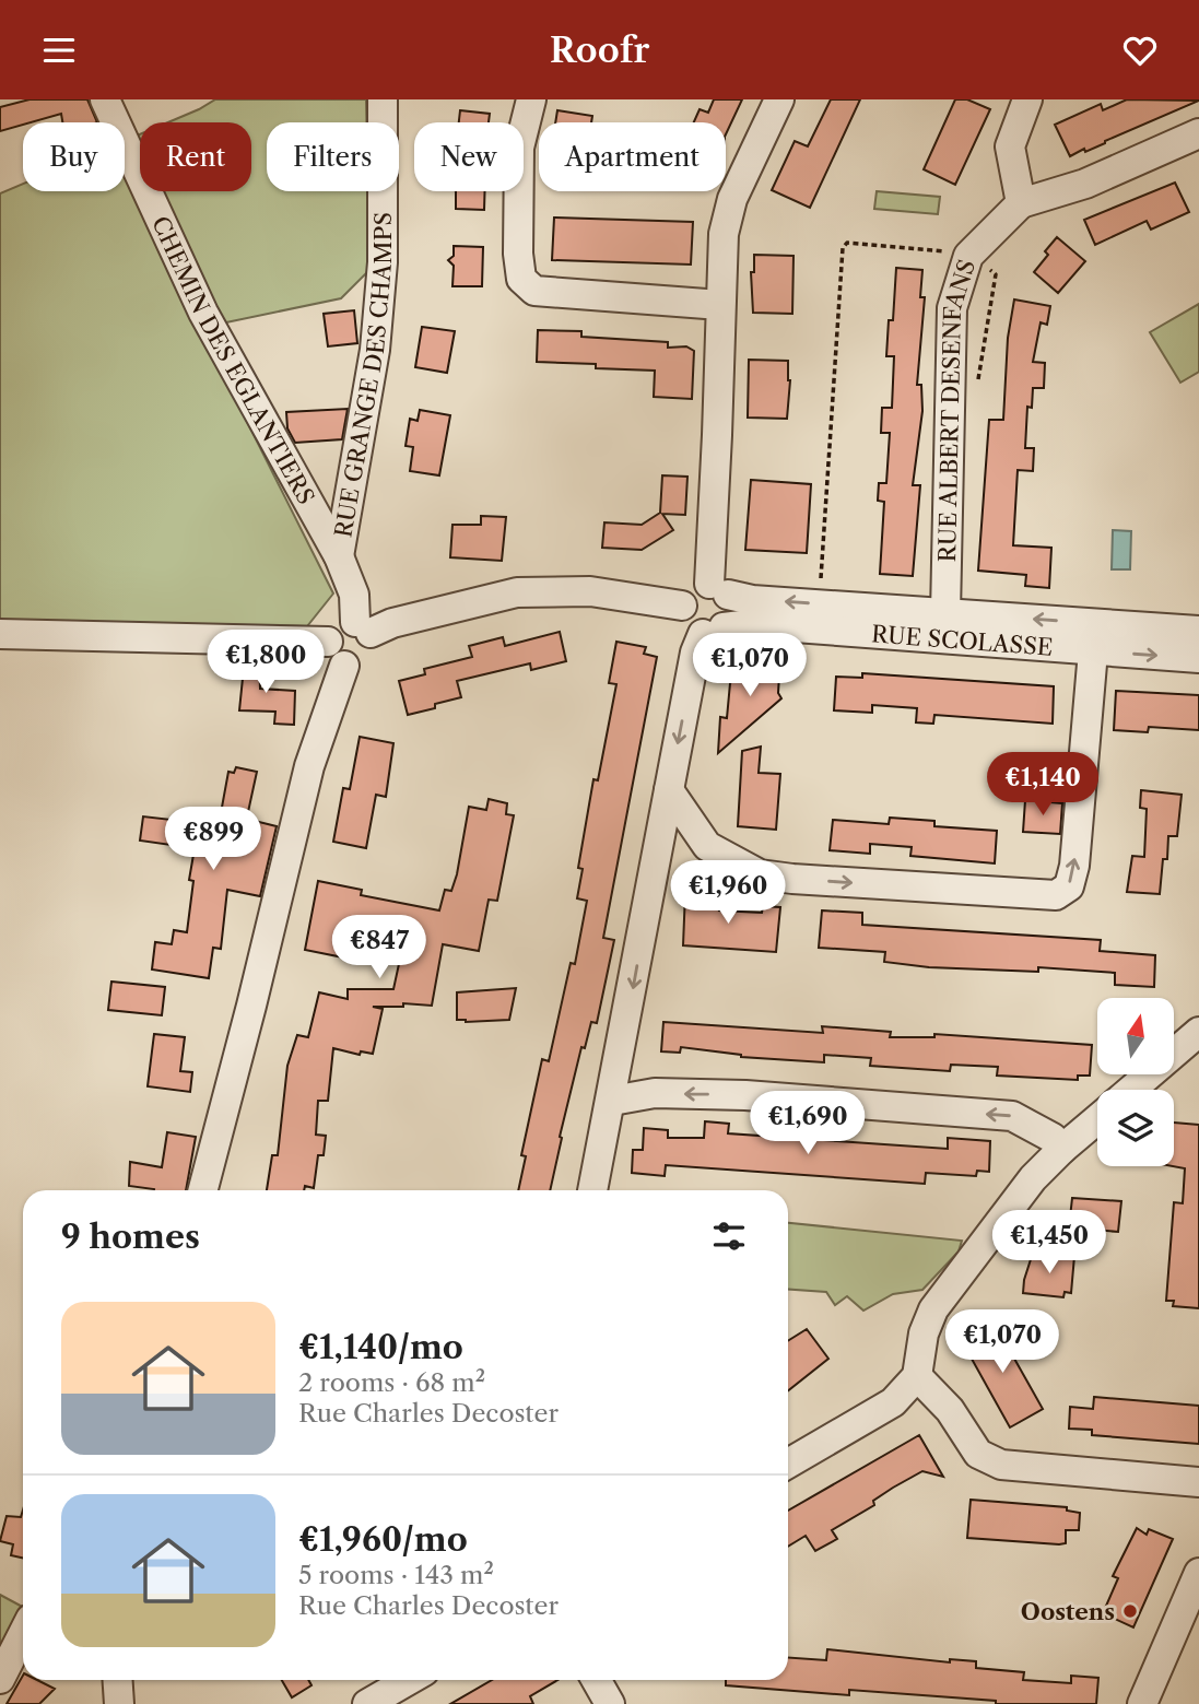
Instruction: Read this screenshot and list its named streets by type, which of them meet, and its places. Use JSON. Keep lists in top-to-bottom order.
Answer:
{
  "streets": {
    "street": [
      "CHEMIN DES EGLANTIERS",
      "RUE GRANGE DES CHAMPS",
      "RUE ALBERT DESENFANS",
      "RUE SCOLASSE"
    ]
  },
  "crossings": [
    ["CHEMIN DES EGLANTIERS", "RUE GRANGE DES CHAMPS"],
    ["RUE ALBERT DESENFANS", "RUE SCOLASSE"]
  ],
  "places": ["Oostens"],
  "north": "top",
  "page": {
    "header": "Roofr",
    "chip": [
      "Buy",
      "Rent",
      "Filters",
      "New",
      "Apartment"
    ],
    "price": [
      "€1,800",
      "€1,070",
      "€1,140",
      "€899",
      "€1,960",
      "€847",
      "€1,690",
      "€1,450",
      "€1,070"
    ],
    "heading": "9 homes",
    "list": [
      {
        "name": "€1,140/mo",
        "note": "2 rooms · 68 m² · Rue Charles Decoster"
      },
      {
        "name": "€1,960/mo",
        "note": "5 rooms · 143 m² · Rue Charles Decoster"
      }
    ]
  }
}
